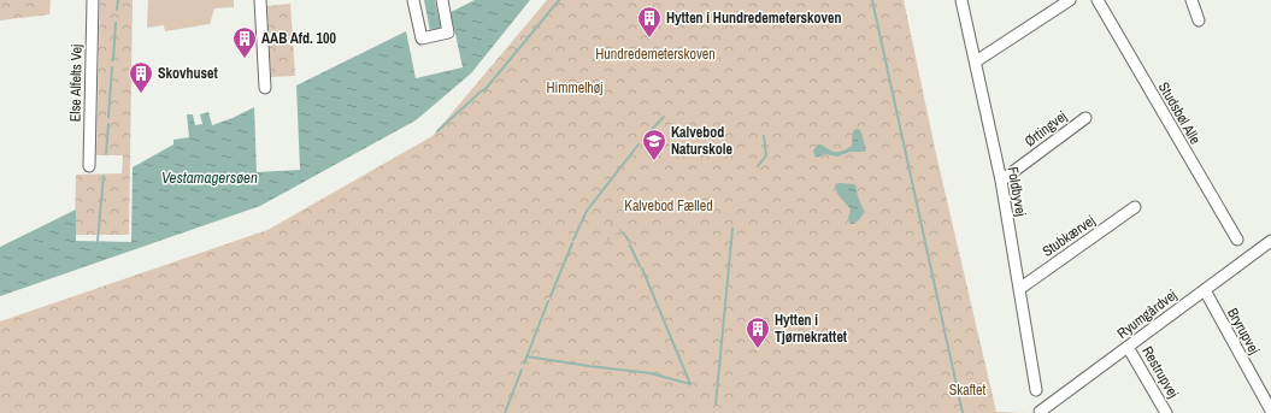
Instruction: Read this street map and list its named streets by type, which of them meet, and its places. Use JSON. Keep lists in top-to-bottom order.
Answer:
{
  "streets": {
    "street": [
      "Else Alfelts Vej",
      "Studsbøl Alle",
      "Ørtingvej",
      "Foldbyvej",
      "Stubkærvej",
      "Ryumgårdvej",
      "Bryrupvej",
      "Restrupvej"
    ]
  },
  "crossings": [
    ["Ørtingvej", "Foldbyvej"],
    ["Foldbyvej", "Stubkærvej"],
    ["Ryumgårdvej", "Bryrupvej"],
    ["Ryumgårdvej", "Restrupvej"]
  ],
  "water": ["Vestamagersøen"],
  "parks": [
    "Hundredemeterskoven",
    "Himmelhøj",
    "Kalvebod Fælled",
    "Skaftet"
  ],
  "places": {
    "building": [
      "Hytten i Hundredemeterskoven",
      "AAB Afd. 100",
      "Skovhuset",
      "Hytten i Tjørnekrattet"
    ],
    "school or university": ["Kalvebod Naturskole"]
  }
}
